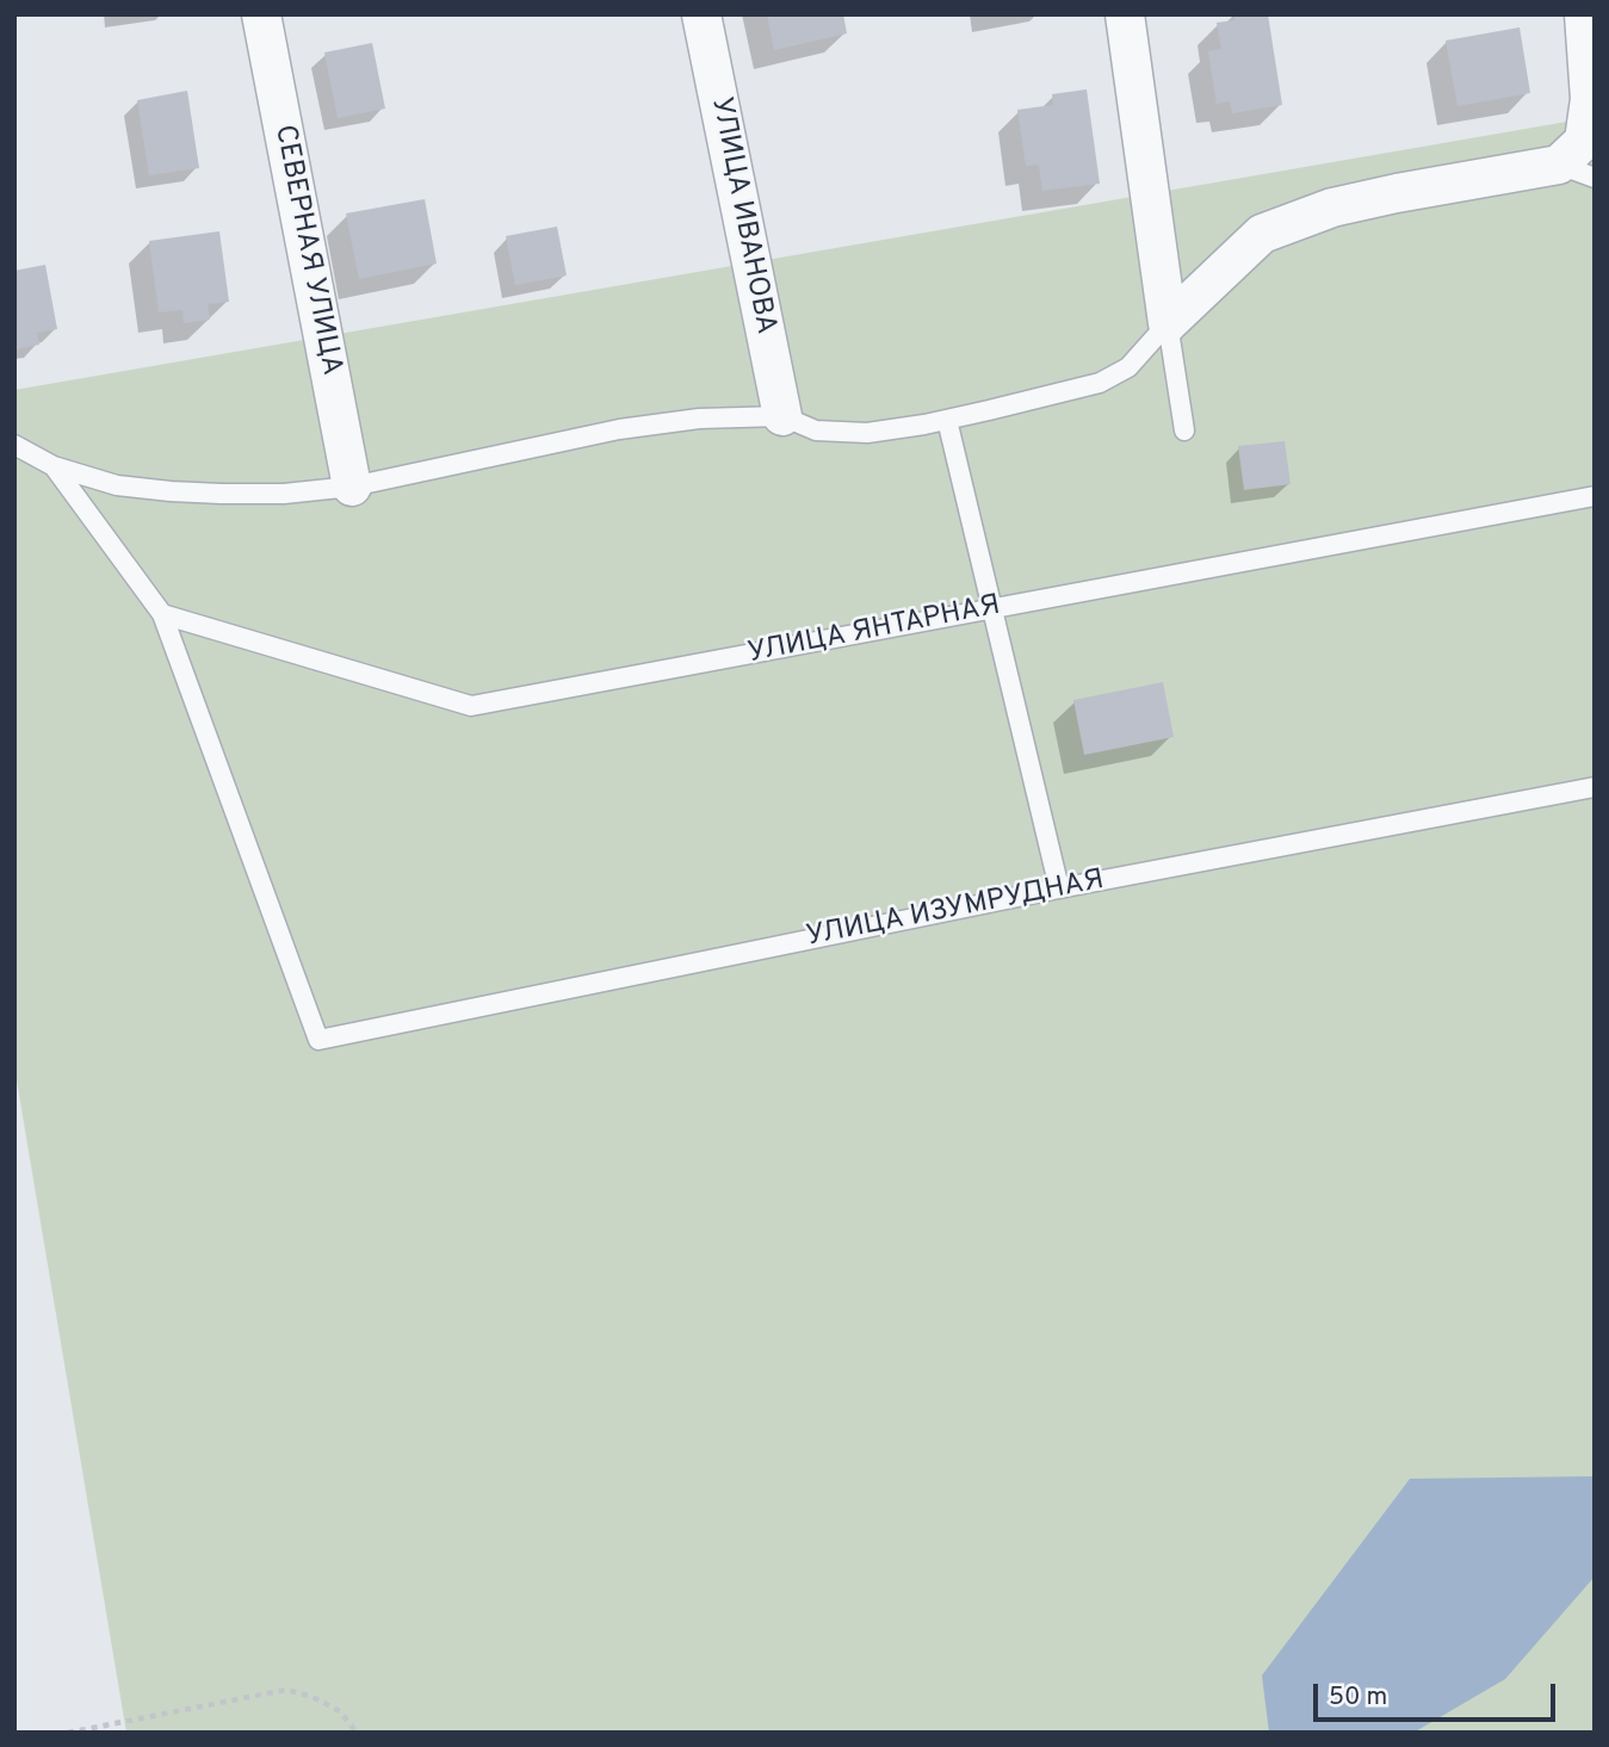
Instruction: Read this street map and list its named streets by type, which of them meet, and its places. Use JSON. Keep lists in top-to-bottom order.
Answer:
{
  "streets": {
    "street": ["УЛИЦА ИВАНОВА", "СЕВЕРНАЯ УЛИЦА"],
    "lane": ["УЛИЦА ЯНТАРНАЯ", "УЛИЦА ИЗУМРУДНАЯ"]
  },
  "crossings": [
    ["УЛИЦА ЯНТАРНАЯ", "УЛИЦА ИЗУМРУДНАЯ"]
  ],
  "scale_bar": "50 m"
}
